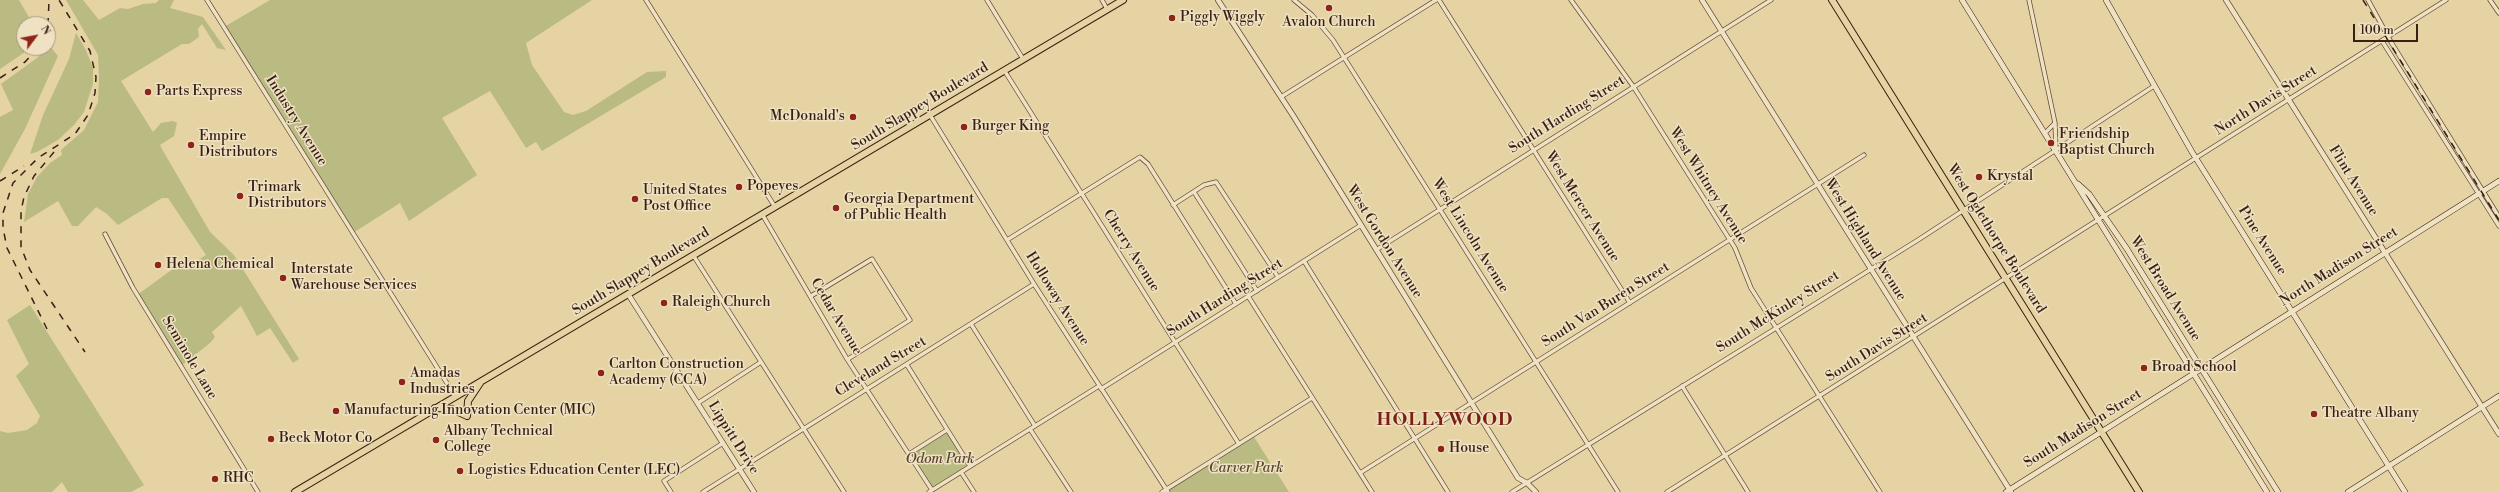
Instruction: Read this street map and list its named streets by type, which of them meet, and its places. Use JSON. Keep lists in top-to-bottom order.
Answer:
{
  "streets": {
    "main road": [
      "South Slappey Boulevard",
      "West Oglethorpe Boulevard",
      "Pine Avenue",
      "North Madison Street",
      "West Broad Avenue",
      "South Madison Street"
    ],
    "street": [
      "North Davis Street",
      "South Harding Street",
      "Industry Avenue",
      "Flint Avenue",
      "West Whitney Avenue",
      "West Mercer Avenue",
      "West Lincoln Avenue",
      "West Highland Avenue",
      "West Gordon Avenue",
      "Cherry Avenue",
      "Holloway Avenue",
      "South Van Buren Street",
      "South McKinley Street",
      "Cedar Avenue",
      "South Davis Street",
      "Seminole Lane",
      "Cleveland Street",
      "Lippitt Drive"
    ]
  },
  "crossings": [
    ["North Davis Street", "Flint Avenue"],
    ["North Davis Street", "Pine Avenue"],
    ["North Davis Street", "West Broad Avenue"],
    ["North Davis Street", "South Davis Street"],
    ["South Slappey Boulevard", "Industry Avenue"],
    ["South Slappey Boulevard", "Cherry Avenue"],
    ["South Slappey Boulevard", "Holloway Avenue"],
    ["South Slappey Boulevard", "Cedar Avenue"],
    ["South Slappey Boulevard", "Lippitt Drive"],
    ["South Harding Street", "West Whitney Avenue"],
    ["South Harding Street", "West Mercer Avenue"],
    ["South Harding Street", "West Lincoln Avenue"],
    ["South Harding Street", "West Highland Avenue"],
    ["South Harding Street", "West Gordon Avenue"],
    ["South Harding Street", "Cherry Avenue"],
    ["South Harding Street", "Holloway Avenue"],
    ["South Harding Street", "Cedar Avenue"],
    ["Flint Avenue", "North Madison Street"],
    ["West Whitney Avenue", "South Van Buren Street"],
    ["West Whitney Avenue", "South McKinley Street"],
    ["West Whitney Avenue", "South Davis Street"],
    ["West Mercer Avenue", "South Van Buren Street"],
    ["West Lincoln Avenue", "South Van Buren Street"],
    ["West Lincoln Avenue", "South McKinley Street"],
    ["West Oglethorpe Boulevard", "South McKinley Street"],
    ["West Oglethorpe Boulevard", "South Davis Street"],
    ["West Oglethorpe Boulevard", "South Madison Street"],
    ["West Highland Avenue", "South Van Buren Street"],
    ["West Highland Avenue", "South McKinley Street"],
    ["West Highland Avenue", "South Davis Street"],
    ["West Highland Avenue", "South Madison Street"],
    ["Pine Avenue", "North Madison Street"],
    ["Pine Avenue", "South McKinley Street"],
    ["West Gordon Avenue", "South Van Buren Street"],
    ["West Gordon Avenue", "South McKinley Street"],
    ["North Madison Street", "West Broad Avenue"],
    ["North Madison Street", "South Madison Street"],
    ["West Broad Avenue", "South McKinley Street"],
    ["West Broad Avenue", "South Davis Street"],
    ["West Broad Avenue", "South Madison Street"],
    ["Holloway Avenue", "Cleveland Street"],
    ["Cedar Avenue", "Cleveland Street"],
    ["Cleveland Street", "Lippitt Drive"]
  ],
  "districts": ["HOLLYWOOD"],
  "parks": ["Odom Park", "Carver Park"],
  "places": [
    "Avalon Church",
    "Piggly Wiggly",
    "Parts Express",
    "McDonald's",
    "Burger King",
    "Friendship Baptist Church",
    "Empire Distributors",
    "Krystal",
    "Popeyes",
    "Trimark Distributors",
    "United States Post Office",
    "Georgia Department of Public Health",
    "Helena Chemical",
    "Interstate Warehouse Services",
    "Raleigh Church",
    "Broad School",
    "Carlton Construction Academy (CCA)",
    "Amadas Industries",
    "Manufacturing Innovation Center (MIC)",
    "Theatre Albany",
    "Beck Motor Co",
    "Albany Technical College",
    "House",
    "Logistics Education Center (LEC)",
    "RHC"
  ],
  "scale_bar": "100 m",
  "north": "top right"
}
